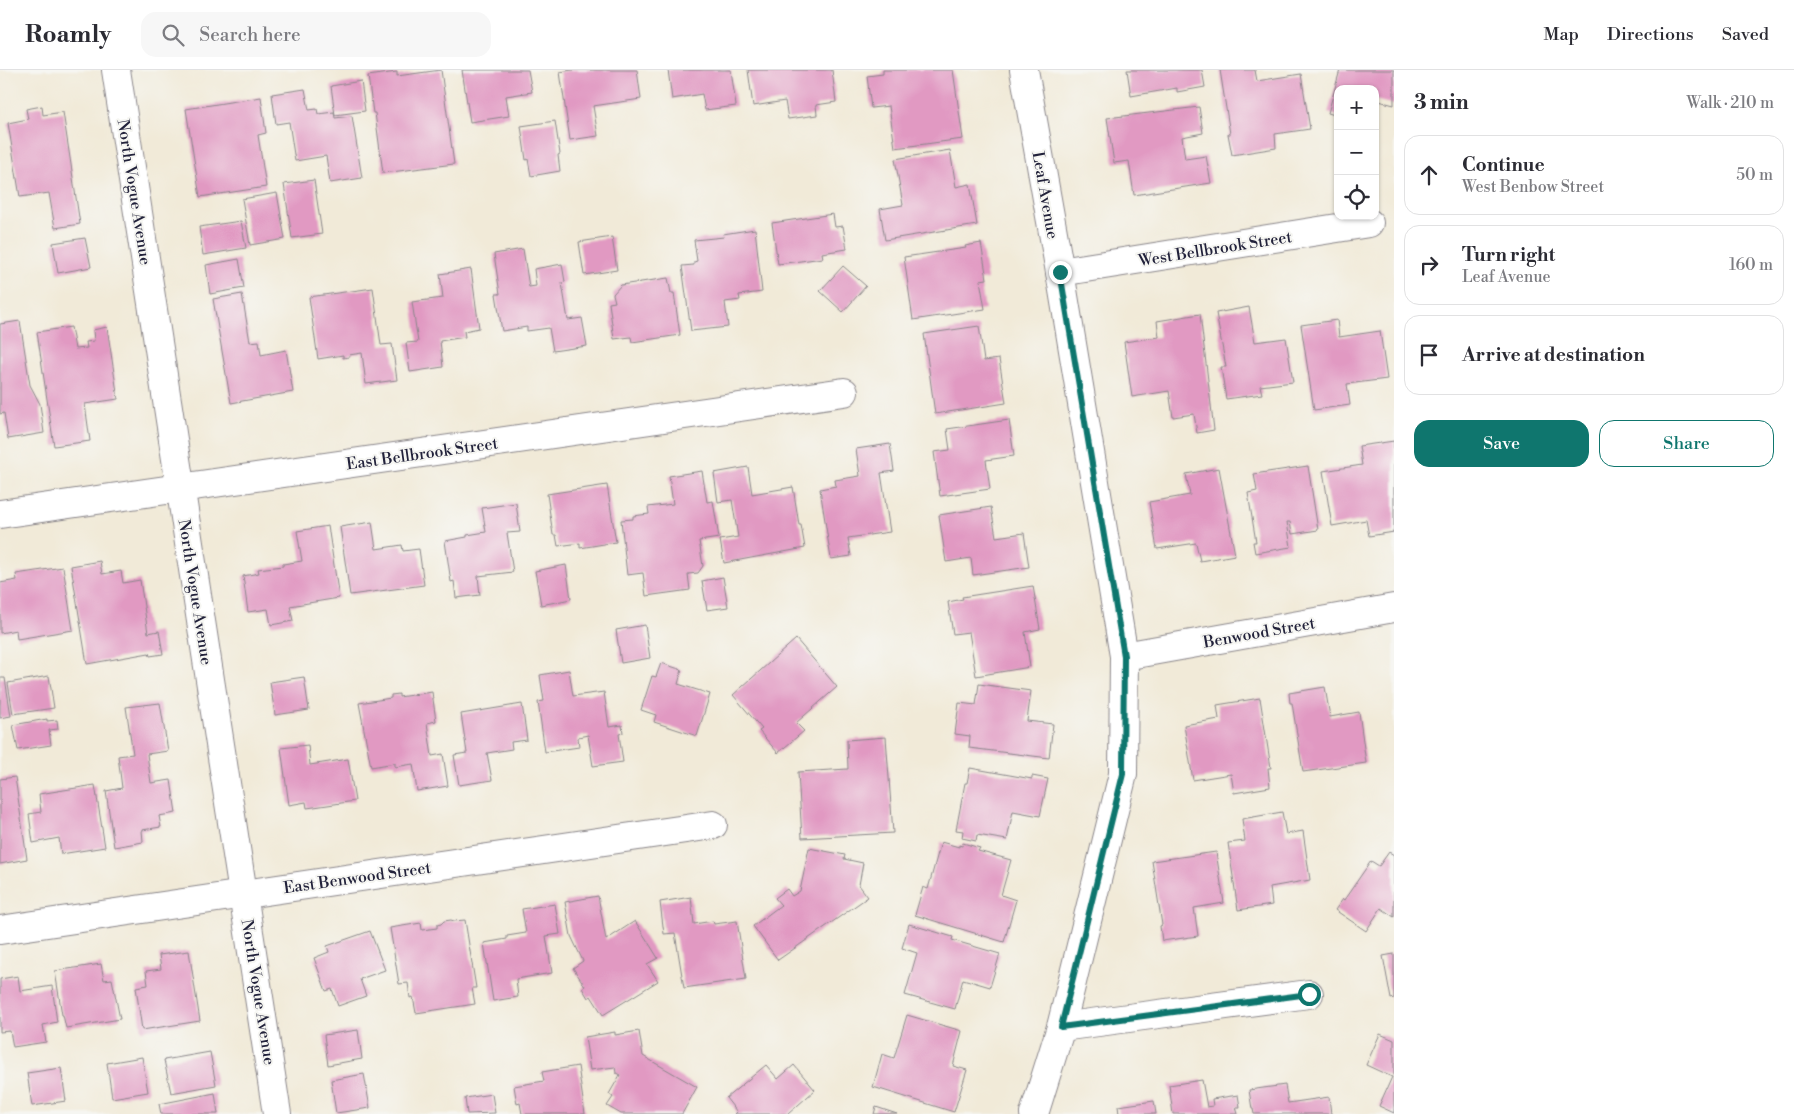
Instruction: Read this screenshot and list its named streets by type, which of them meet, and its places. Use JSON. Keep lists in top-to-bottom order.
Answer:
{
  "streets": {
    "street": [
      "North Vogue Avenue",
      "Leaf Avenue",
      "West Bellbrook Street",
      "East Bellbrook Street",
      "Benwood Street",
      "East Benwood Street"
    ]
  },
  "crossings": [
    ["North Vogue Avenue", "East Bellbrook Street"],
    ["North Vogue Avenue", "East Benwood Street"],
    ["Leaf Avenue", "West Bellbrook Street"],
    ["Leaf Avenue", "Benwood Street"]
  ],
  "page": {
    "header": "Roamly",
    "search": "Search here",
    "nav": ["Map", "Directions", "Saved"],
    "heading": ["3 min", "Walk · 210 m"],
    "map_buttons": ["+", "−"],
    "list": [
      ["Continue", "West Benbow Street", "50 m"],
      ["Turn right", "Leaf Avenue", "160 m"],
      "Arrive at destination"
    ],
    "buttons": ["Save", "Share"]
  }
}
